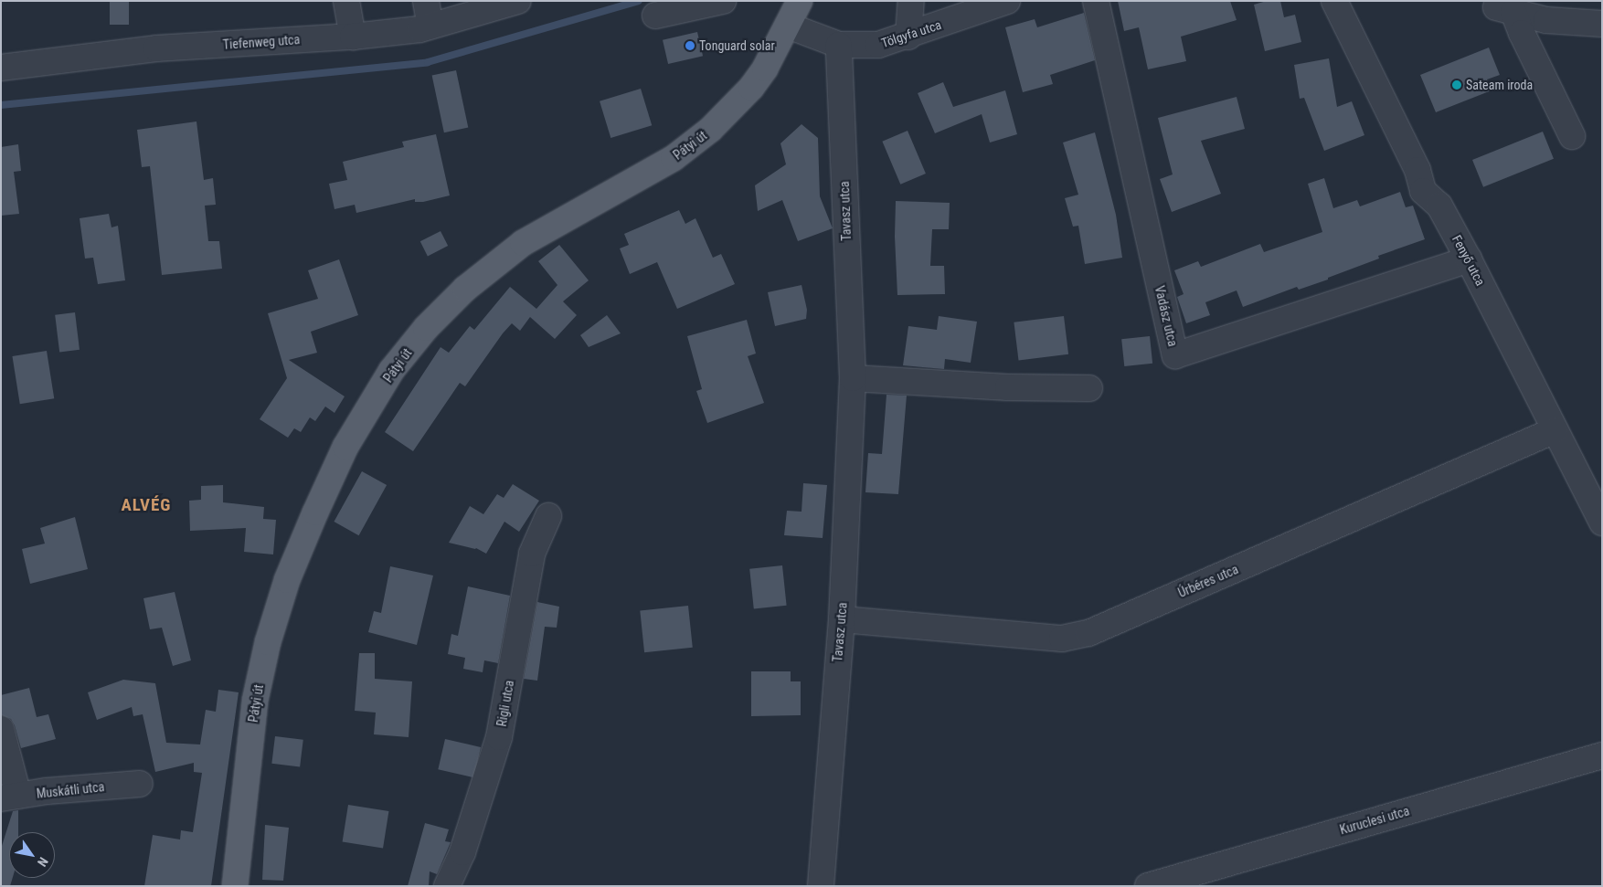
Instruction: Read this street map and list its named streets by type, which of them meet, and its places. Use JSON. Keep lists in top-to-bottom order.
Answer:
{
  "streets": {
    "main road": ["Pátyi út"],
    "street": [
      "Tölgyfa utca",
      "Tiefenweg utca",
      "Tavasz utca",
      "Fenyő utca",
      "Vadász utca",
      "Úrbéres utca",
      "Rigli utca",
      "Muskátli utca",
      "Kuruclesi utca"
    ]
  },
  "crossings": [
    ["Tölgyfa utca", "Pátyi út"],
    ["Tölgyfa utca", "Tavasz utca"],
    ["Tavasz utca", "Úrbéres utca"],
    ["Fenyő utca", "Vadász utca"],
    ["Fenyő utca", "Úrbéres utca"]
  ],
  "districts": ["ALVÉG"],
  "places": ["Tonguard solar", "Sateam iroda"],
  "north": "bottom right"
}
